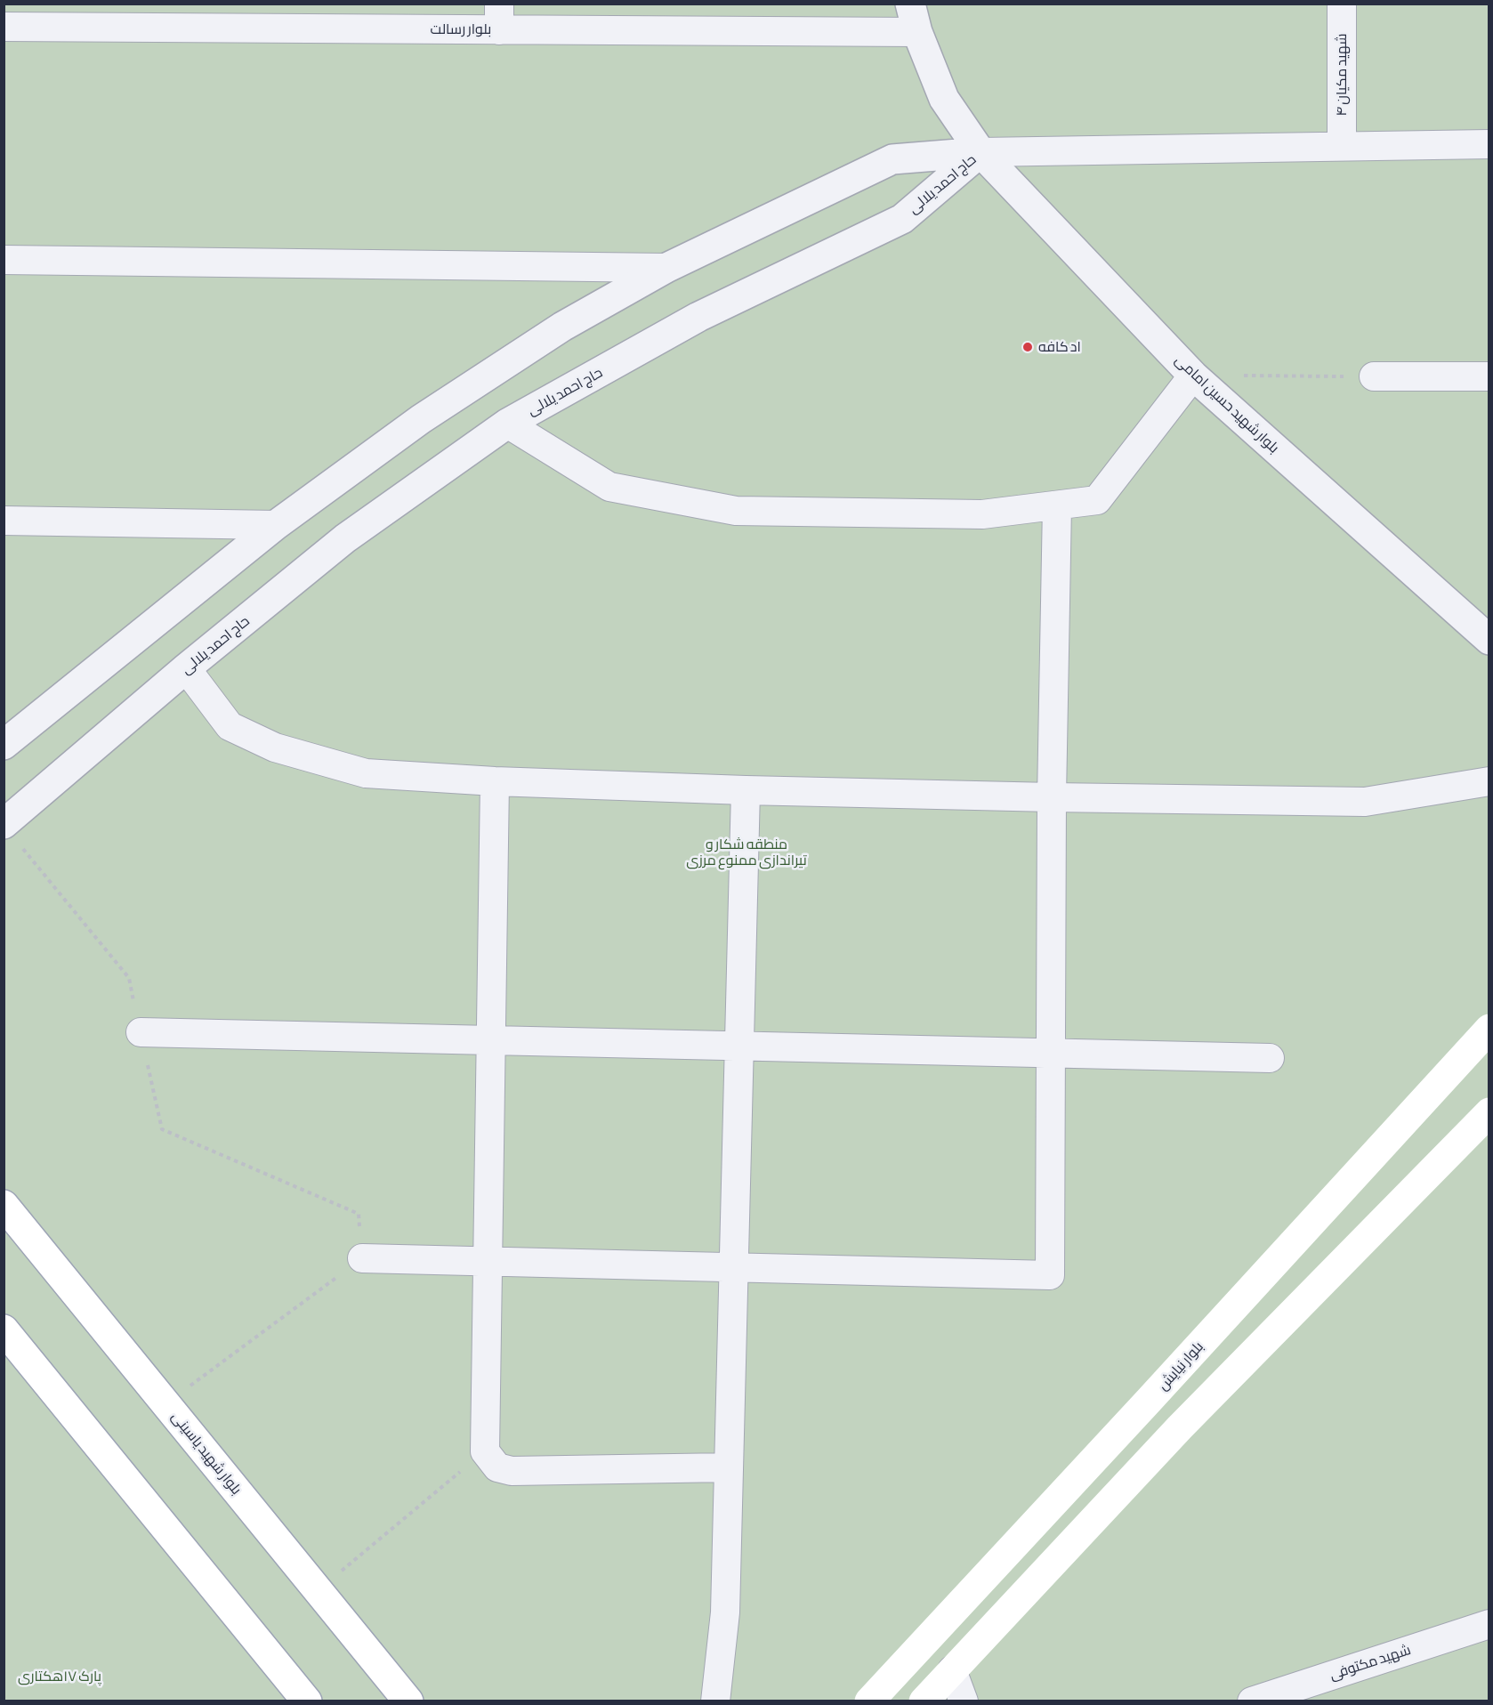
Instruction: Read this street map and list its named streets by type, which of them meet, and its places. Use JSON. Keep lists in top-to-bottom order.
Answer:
{
  "streets": {
    "main road": ["بلوار نیایش", "بلوار شهید یاسینی"],
    "street": [
      "بلوار رسالت",
      "شهید مکیان ۴",
      "حاج احمد یلالی",
      "بلوار شهید حسین امامی",
      "شهید مکتوفی"
    ]
  },
  "crossings": [
    ["بلوار رسالت", "بلوار شهید حسین امامی"],
    ["حاج احمد یلالی", "بلوار شهید حسین امامی"]
  ],
  "parks": ["منطقه شکار و تیراندازی ممنوع مرزی", "پارک ۱۷هکتاری"],
  "places": ["اد کافه"]
}
